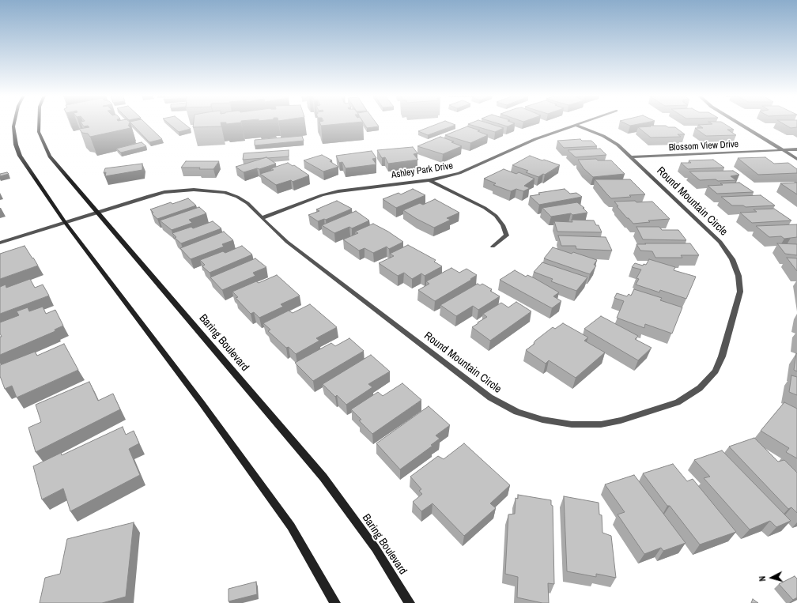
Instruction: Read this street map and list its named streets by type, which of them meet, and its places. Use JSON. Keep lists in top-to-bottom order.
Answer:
{
  "streets": {
    "main road": ["Baring Boulevard"],
    "street": ["Blossom View Drive", "Ashley Park Drive", "Round Mountain Circle"]
  },
  "crossings": [
    ["Blossom View Drive", "Round Mountain Circle"],
    ["Ashley Park Drive", "Round Mountain Circle"],
    ["Round Mountain Circle", "Baring Boulevard"]
  ],
  "north": "left"
}
